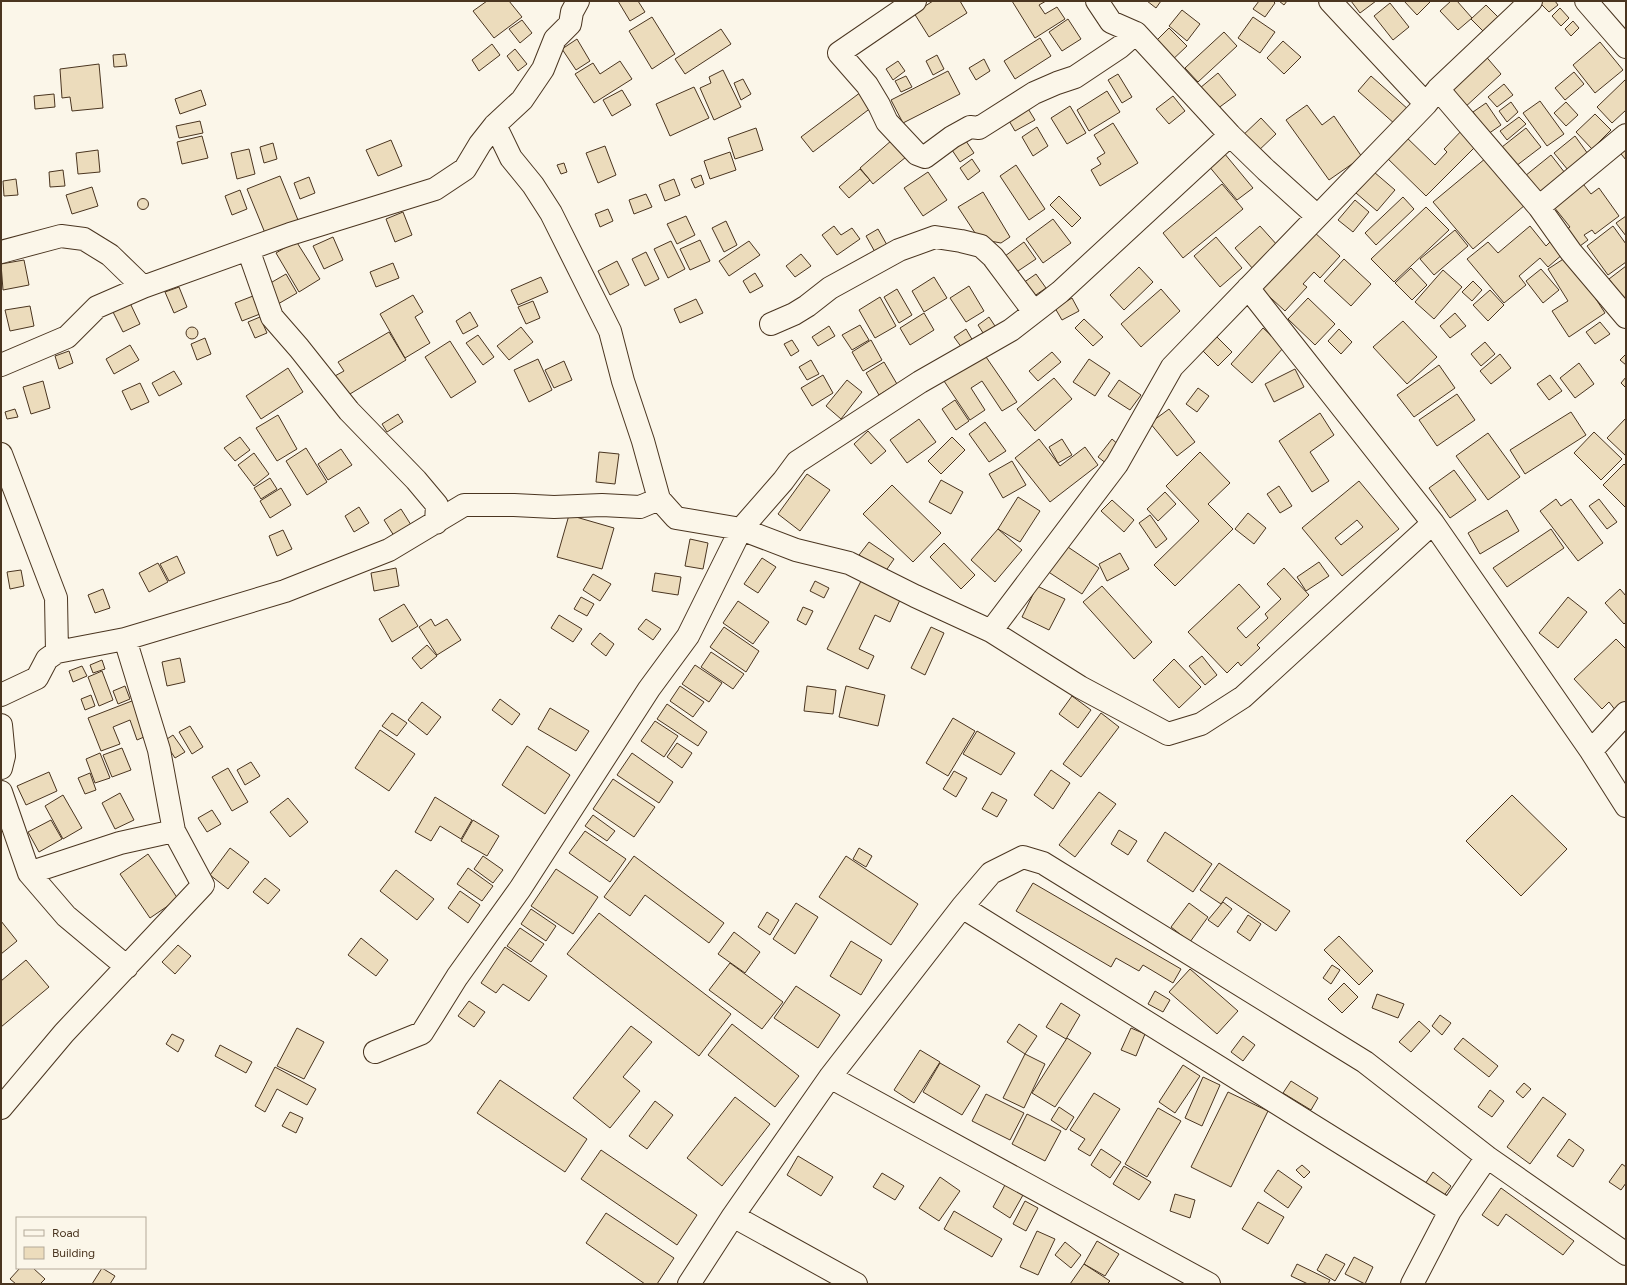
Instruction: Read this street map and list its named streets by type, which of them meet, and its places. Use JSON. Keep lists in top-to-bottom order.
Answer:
{
  "legend": ["Road", "Building"]
}
